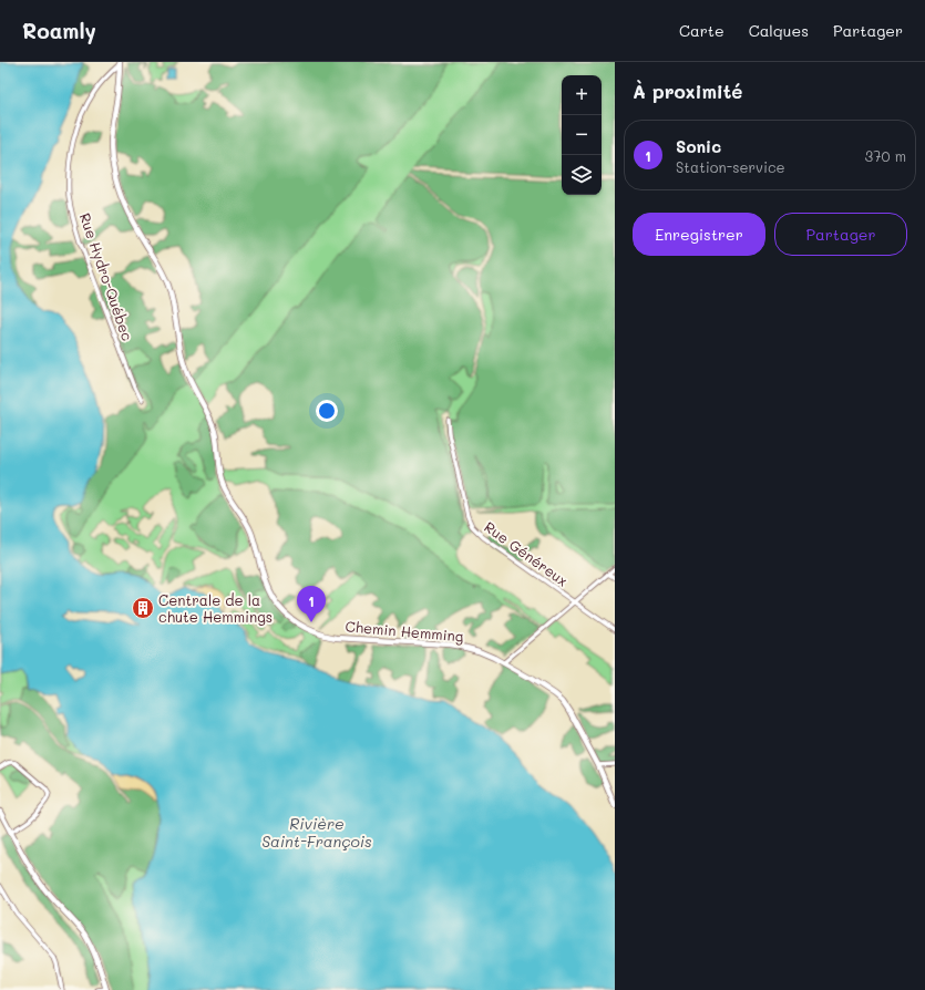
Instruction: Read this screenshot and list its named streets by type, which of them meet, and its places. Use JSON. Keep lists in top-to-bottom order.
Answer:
{
  "streets": {
    "street": ["Rue Hydro-Québec", "Rue Généreux", "Chemin Hemming"]
  },
  "crossings": [
    ["Rue Hydro-Québec", "Chemin Hemming"]
  ],
  "water": ["Rivière Saint-François"],
  "places": {
    "building": ["Centrale de la chute Hemmings"]
  },
  "page": {
    "header": "Roamly",
    "nav": ["Carte", "Calques", "Partager"],
    "heading": "À proximité",
    "map_buttons": ["+", "−"],
    "list": [
      {
        "mark": "1",
        "name": "Sonic",
        "note": "Station-service",
        "value": "370 m"
      }
    ],
    "buttons": ["Enregistrer", "Partager"],
    "pins": "1"
  }
}
